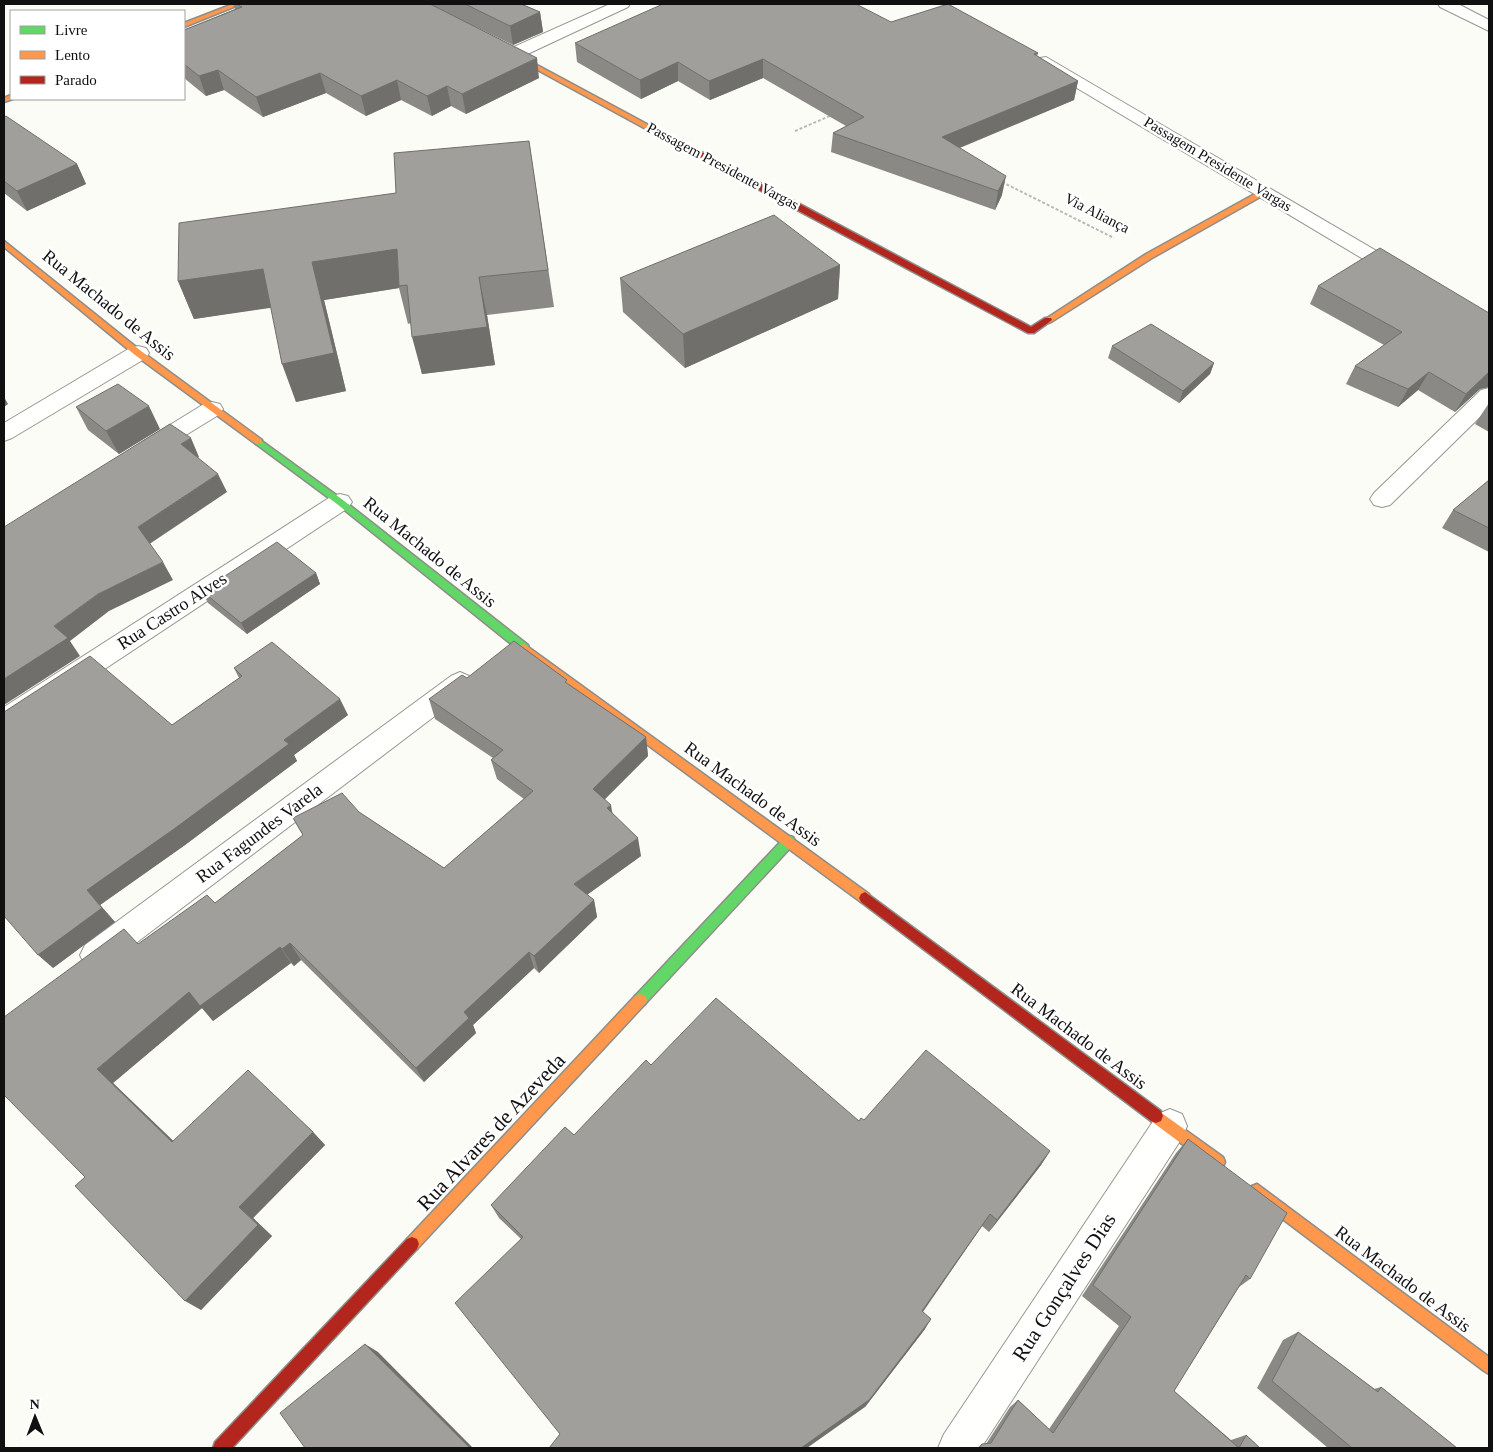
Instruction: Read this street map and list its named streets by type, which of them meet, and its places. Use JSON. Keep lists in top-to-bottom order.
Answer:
{
  "streets": {
    "street": [
      "Passagem Presidente Vargas",
      "Rua Machado de Assis",
      "Rua Castro Alves",
      "Rua Fagundes Varela",
      "Rua Alvares de Azeveda",
      "Rua Gonçalves Dias"
    ],
    "path": ["Via Aliança"]
  },
  "crossings": [
    ["Passagem Presidente Vargas", "Via Aliança"],
    ["Rua Machado de Assis", "Rua Castro Alves"],
    ["Rua Machado de Assis", "Rua Fagundes Varela"],
    ["Rua Machado de Assis", "Rua Alvares de Azeveda"],
    ["Rua Machado de Assis", "Rua Gonçalves Dias"]
  ],
  "legend": ["Livre", "Lento", "Parado"],
  "north": "top"
}
